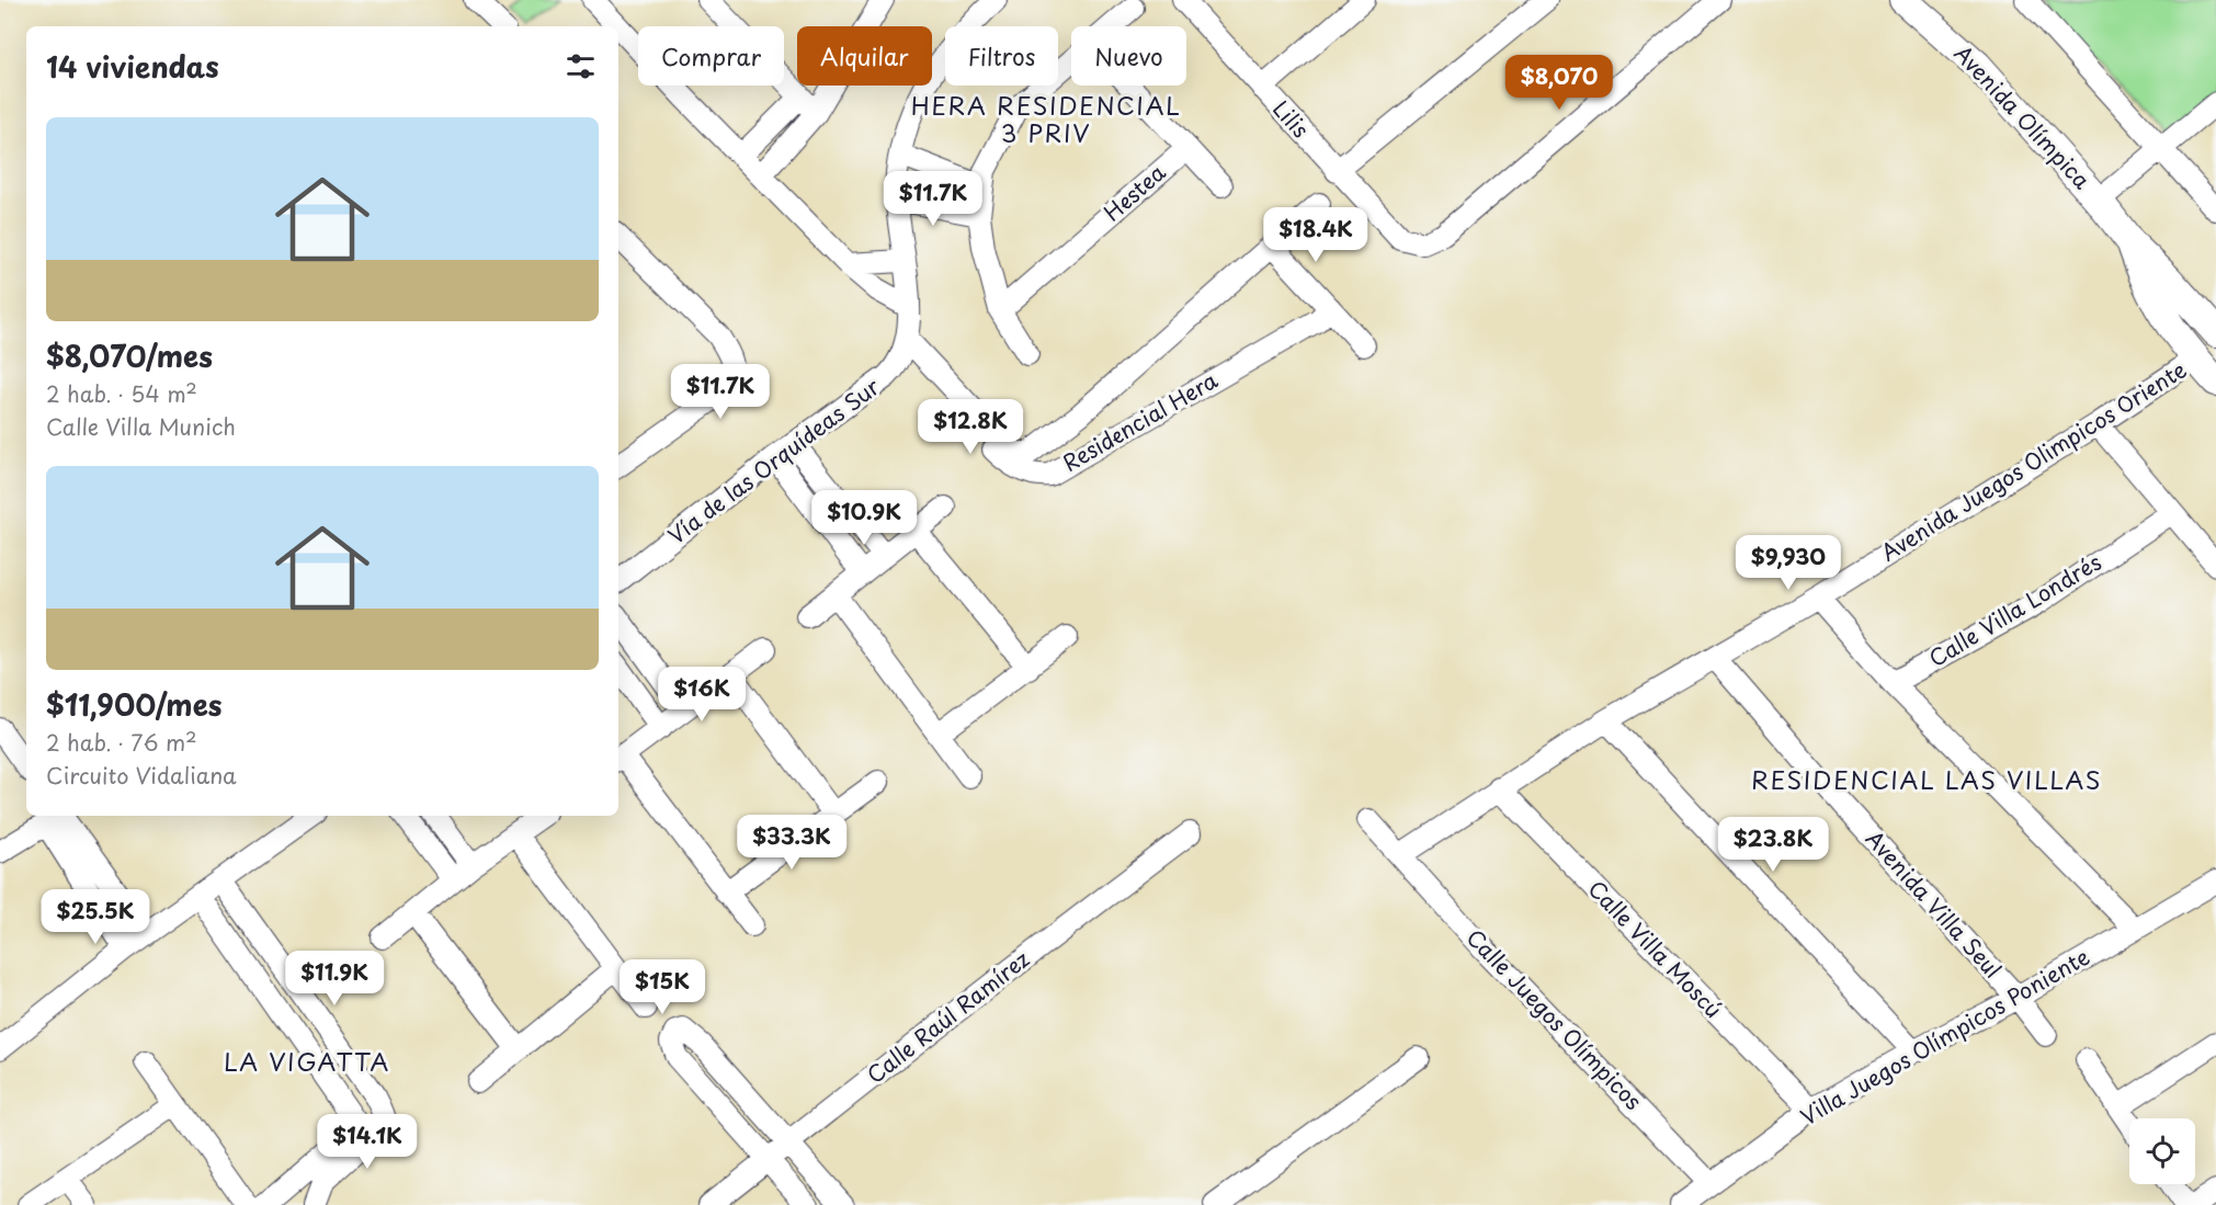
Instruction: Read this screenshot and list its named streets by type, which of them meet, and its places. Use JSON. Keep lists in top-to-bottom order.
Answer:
{
  "streets": {
    "street": [
      "Avenida Olímpica",
      "Lilis",
      "Hestea",
      "Residencial Hera",
      "Vía de las Orquídeas Sur",
      "Avenida Juegos Olimpicos Oriente",
      "Calle Villa Londrés",
      "Avenida Villa Seul",
      "Calle Villa Moscú",
      "Calle Raúl Ramírez",
      "Calle Juegos Olímpicos",
      "Villa Juegos Olímpicos Poniente"
    ]
  },
  "crossings": [
    ["Avenida Olímpica", "Avenida Juegos Olimpicos Oriente"],
    ["Residencial Hera", "Vía de las Orquídeas Sur"],
    ["Avenida Juegos Olimpicos Oriente", "Avenida Villa Seul"],
    ["Avenida Juegos Olimpicos Oriente", "Calle Villa Moscú"],
    ["Avenida Juegos Olimpicos Oriente", "Calle Juegos Olímpicos"],
    ["Avenida Villa Seul", "Villa Juegos Olímpicos Poniente"],
    ["Calle Villa Moscú", "Villa Juegos Olímpicos Poniente"],
    ["Calle Juegos Olímpicos", "Villa Juegos Olímpicos Poniente"]
  ],
  "districts": ["HERA RESIDENCIAL 3 PRIV", "RESIDENCIAL LAS VILLAS", "LA VIGATTA"],
  "page": {
    "chip": [
      "Comprar",
      "Alquilar",
      "Filtros",
      "Nuevo"
    ],
    "heading": "14 viviendas",
    "price": [
      "$8,070",
      "$11.7K",
      "$18.4K",
      "$11.7K",
      "$12.8K",
      "$10.9K",
      "$9,930",
      "$16K",
      "$33.3K",
      "$23.8K",
      "$25.5K",
      "$11.9K",
      "$15K",
      "$14.1K"
    ],
    "list": [
      {
        "name": "$8,070/mes",
        "note": "2 hab. · 54 m² · Calle Villa Munich"
      },
      {
        "name": "$11,900/mes",
        "note": "2 hab. · 76 m² · Circuito Vidaliana"
      }
    ]
  }
}
